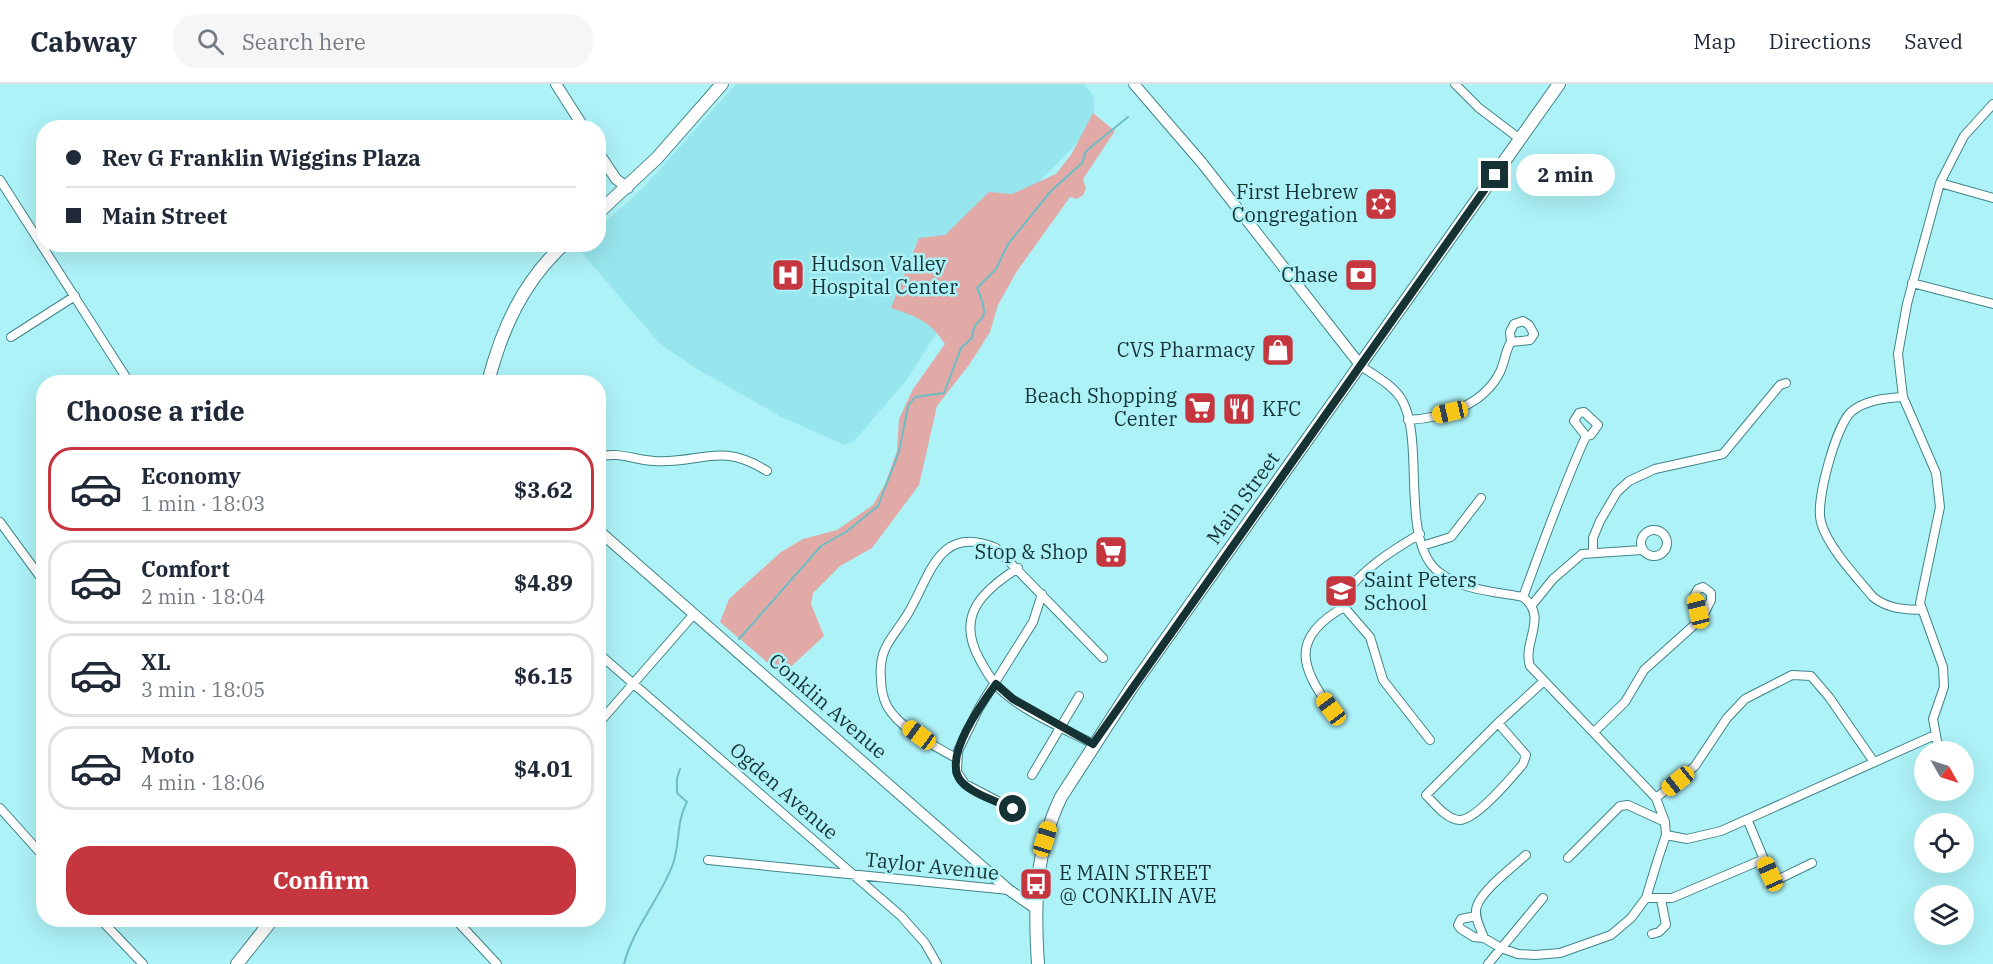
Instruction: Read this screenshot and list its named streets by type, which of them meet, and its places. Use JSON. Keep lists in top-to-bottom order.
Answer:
{
  "streets": {
    "main road": ["Main Street"],
    "street": ["Conklin Avenue", "Ogden Avenue", "Taylor Avenue"]
  },
  "crossings": [
    ["Main Street", "Conklin Avenue"],
    ["Conklin Avenue", "Taylor Avenue"],
    ["Ogden Avenue", "Taylor Avenue"]
  ],
  "places": {
    "synagogue": ["First Hebrew Congregation"],
    "hospital": ["Hudson Valley Hospital Center"],
    "bank": ["Chase"],
    "shop": ["CVS Pharmacy"],
    "supermarket": ["Beach Shopping Center", "Stop & Shop"],
    "restaurant": ["KFC"],
    "school or university": ["Saint Peters School"],
    "bus stop": ["E MAIN STREET @ CONKLIN AVE"]
  },
  "north": "bottom right",
  "page": {
    "header": "Cabway",
    "search": "Search here",
    "nav": ["Map", "Directions", "Saved"],
    "banner": ["Rev G Franklin Wiggins Plaza", "Main Street"],
    "bubble": "2 min",
    "heading": "Choose a ride",
    "list": [
      {
        "name": "Economy",
        "note": "1 min · 18:03",
        "value": "$3.62"
      },
      {
        "name": "Comfort",
        "note": "2 min · 18:04",
        "value": "$4.89"
      },
      {
        "name": "XL",
        "note": "3 min · 18:05",
        "value": "$6.15"
      },
      {
        "name": "Moto",
        "note": "4 min · 18:06",
        "value": "$4.01"
      }
    ],
    "buttons": "Confirm"
  }
}
